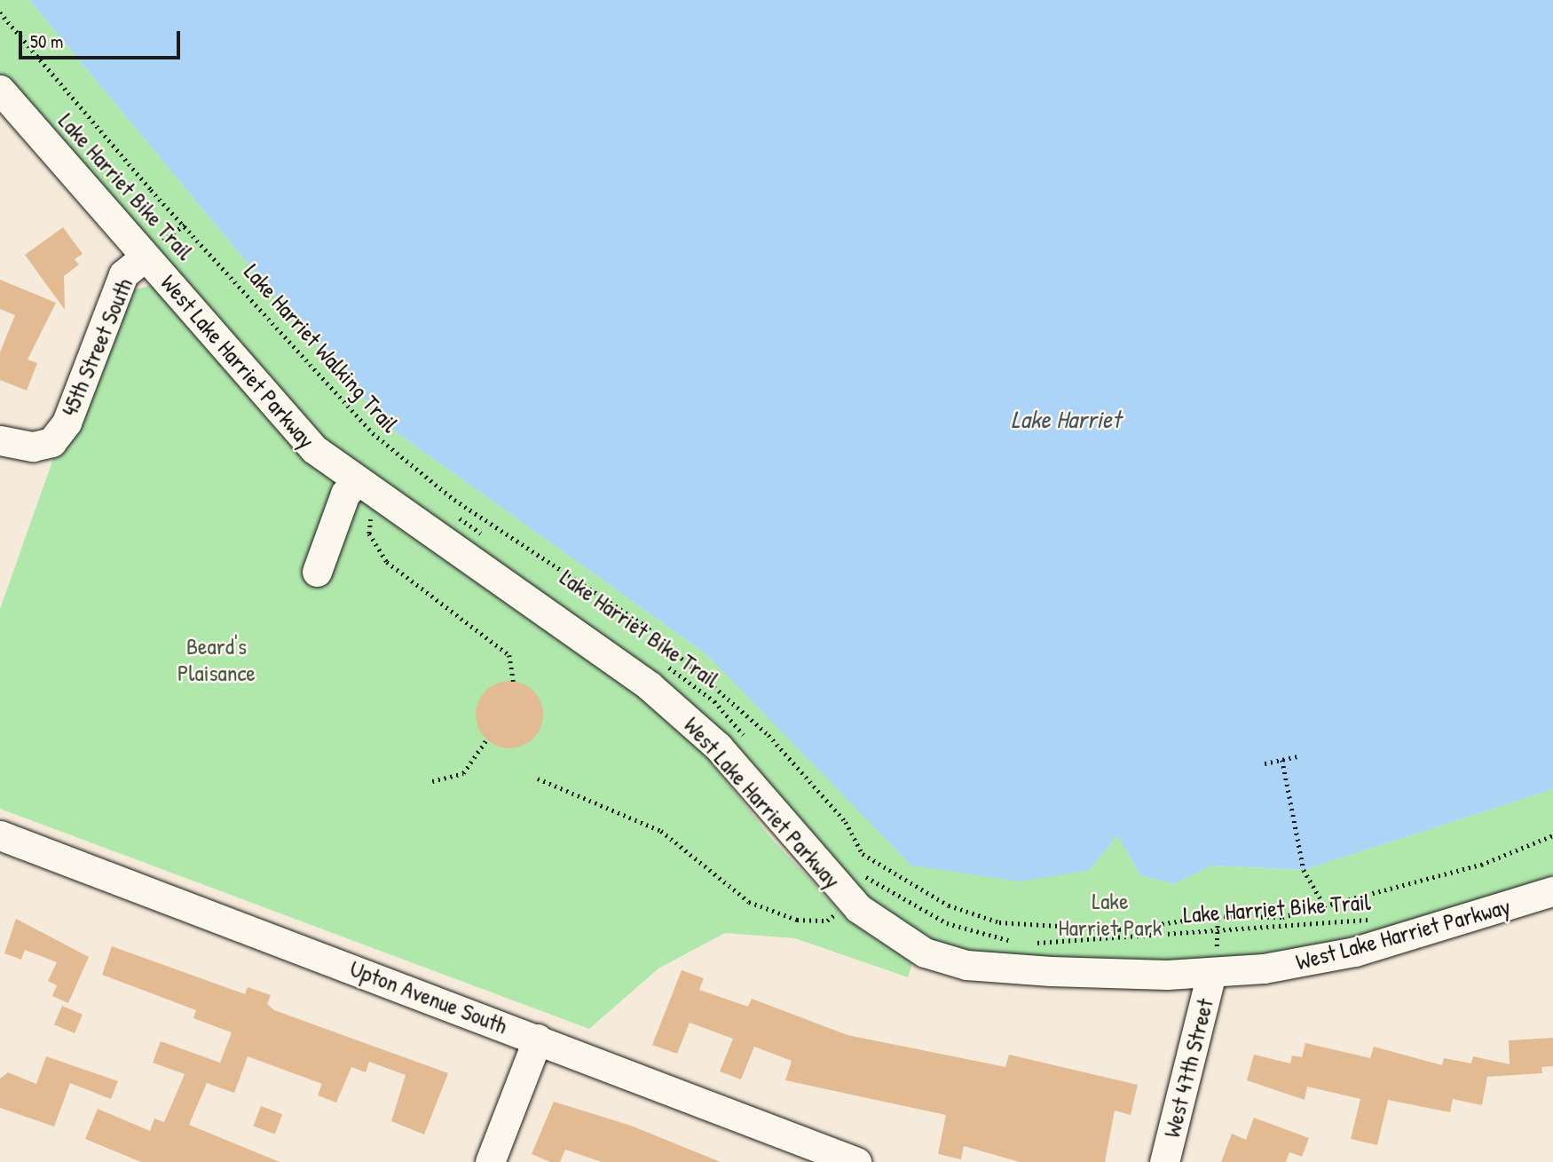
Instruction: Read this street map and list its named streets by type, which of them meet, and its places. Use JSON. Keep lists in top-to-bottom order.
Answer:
{
  "streets": {
    "street": [
      "45th Street South",
      "West Lake Harriet Parkway",
      "Upton Avenue South",
      "West 47th Street"
    ],
    "path": ["Lake Harriet Bike Trail", "Lake Harriet Walking Trail"]
  },
  "crossings": [
    ["45th Street South", "West Lake Harriet Parkway"],
    ["West Lake Harriet Parkway", "West 47th Street"]
  ],
  "water": ["Lake Harriet"],
  "parks": ["Beard's Plaisance", "Lake Harriet Park"],
  "scale_bar": "50 m"
}
